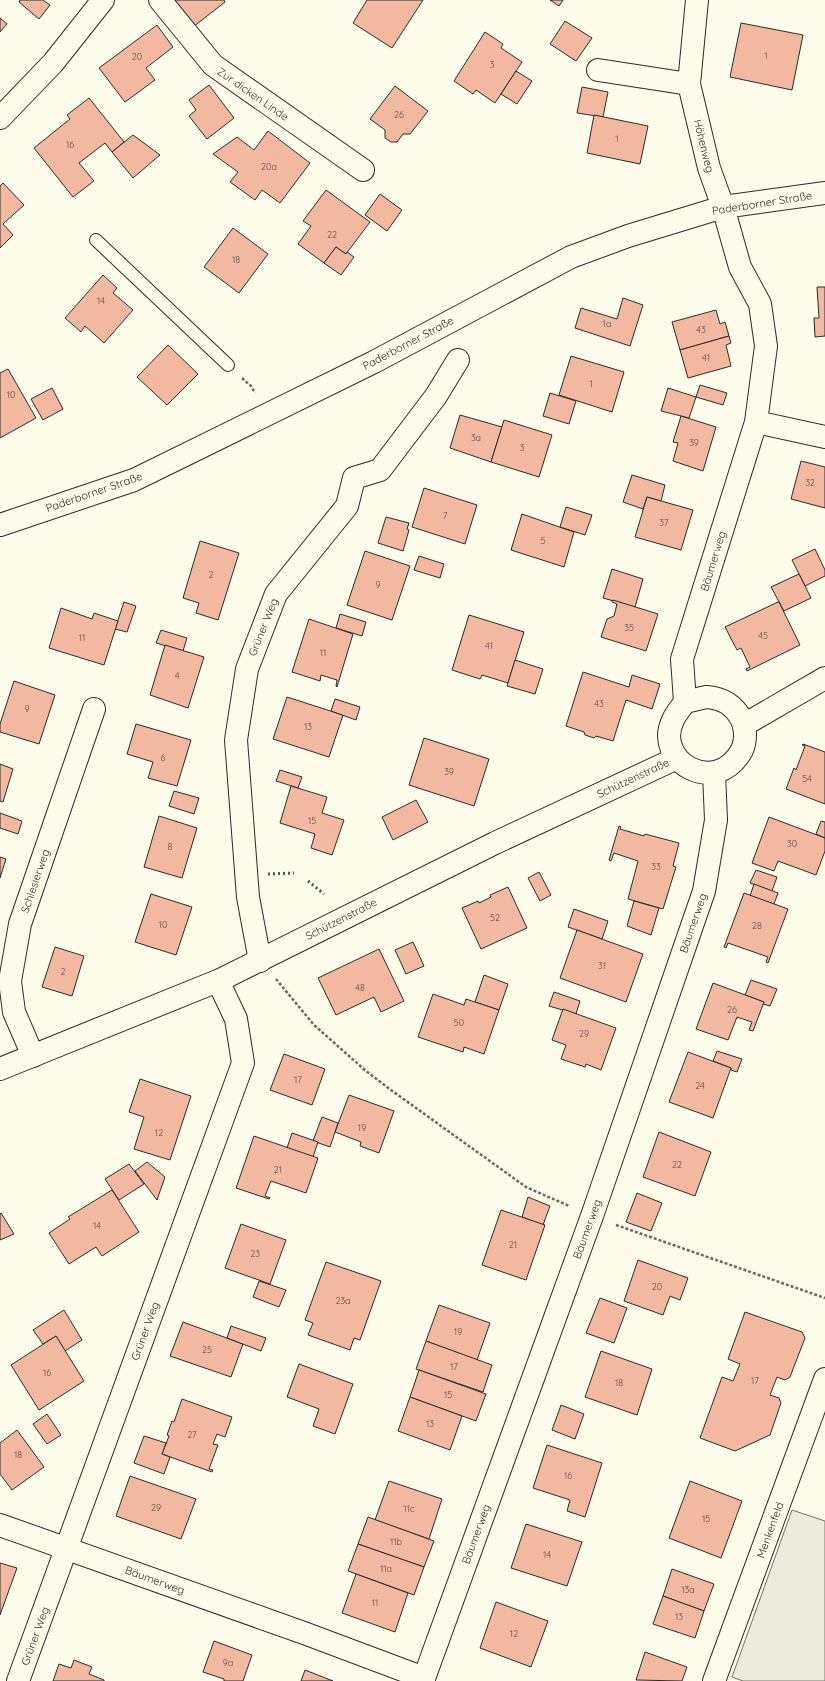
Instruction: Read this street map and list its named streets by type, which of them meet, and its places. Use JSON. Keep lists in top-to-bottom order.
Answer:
{
  "streets": {
    "street": [
      "Zur dicken Linde",
      "Höhenweg",
      "Paderborner Straße",
      "Bäumerweg",
      "Grüner Weg",
      "Schützenstraße",
      "Schlesierweg",
      "Menkenfeld"
    ]
  },
  "crossings": [
    ["Höhenweg", "Paderborner Straße"],
    ["Höhenweg", "Bäumerweg"],
    ["Paderborner Straße", "Bäumerweg"],
    ["Bäumerweg", "Grüner Weg"],
    ["Bäumerweg", "Schützenstraße"],
    ["Grüner Weg", "Schützenstraße"],
    ["Schützenstraße", "Schlesierweg"]
  ],
  "house_numbers": [
    "1",
    "20",
    "3",
    "26",
    "1",
    "16",
    "20a",
    "22",
    "18",
    "14",
    "1a",
    "43",
    "41",
    "1",
    "10",
    "3a",
    "39",
    "3",
    "32",
    "7",
    "37",
    "5",
    "2",
    "9",
    "35",
    "45",
    "11",
    "41",
    "11",
    "4",
    "43",
    "9",
    "13",
    "6",
    "39",
    "54",
    "15",
    "30",
    "8",
    "33",
    "52",
    "10",
    "28",
    "31",
    "2",
    "48",
    "26",
    "50",
    "29",
    "17",
    "24",
    "19",
    "12",
    "22",
    "21",
    "14",
    "21",
    "23",
    "20",
    "23a",
    "19",
    "25",
    "17",
    "16",
    "17",
    "18",
    "15",
    "13",
    "27",
    "18",
    "16",
    "29",
    "11c",
    "15",
    "11b",
    "14",
    "11a",
    "13a",
    "11",
    "13",
    "12",
    "9a"
  ]
}
